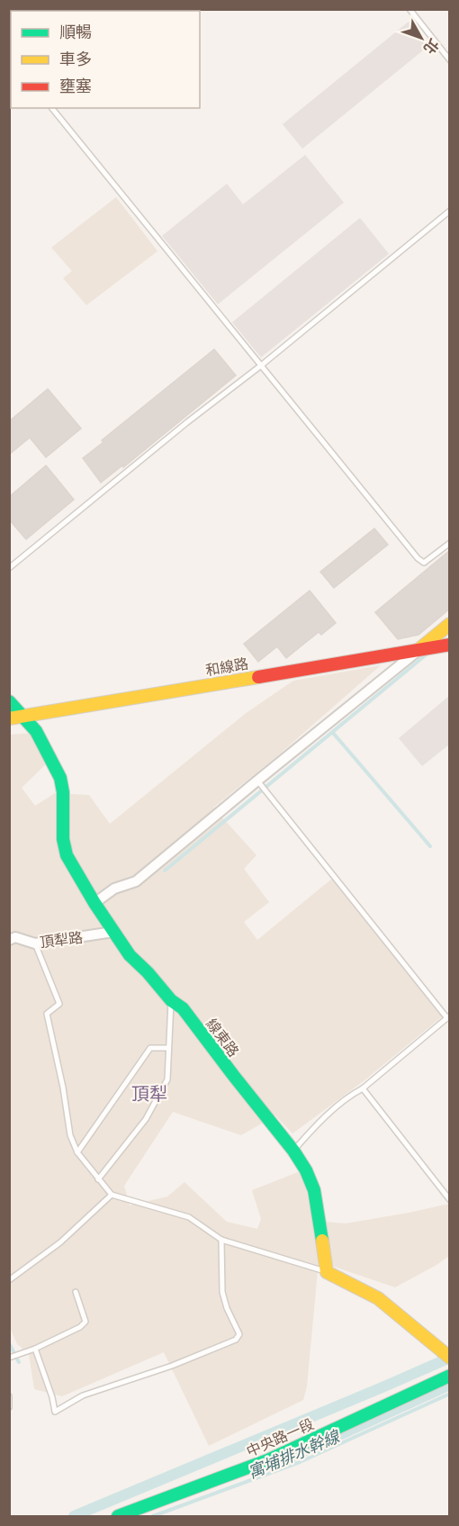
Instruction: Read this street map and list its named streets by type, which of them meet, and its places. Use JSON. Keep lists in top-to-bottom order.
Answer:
{
  "streets": {
    "street": [
      "和線路",
      "頂犁路",
      "線東路",
      "中央路一段"
    ]
  },
  "crossings": [
    ["和線路", "線東路"],
    ["頂犁路", "線東路"]
  ],
  "districts": ["頂犁"],
  "water": ["寓埔排水幹線"],
  "legend": ["順暢", "車多", "壅塞"],
  "north": "bottom right"
}
